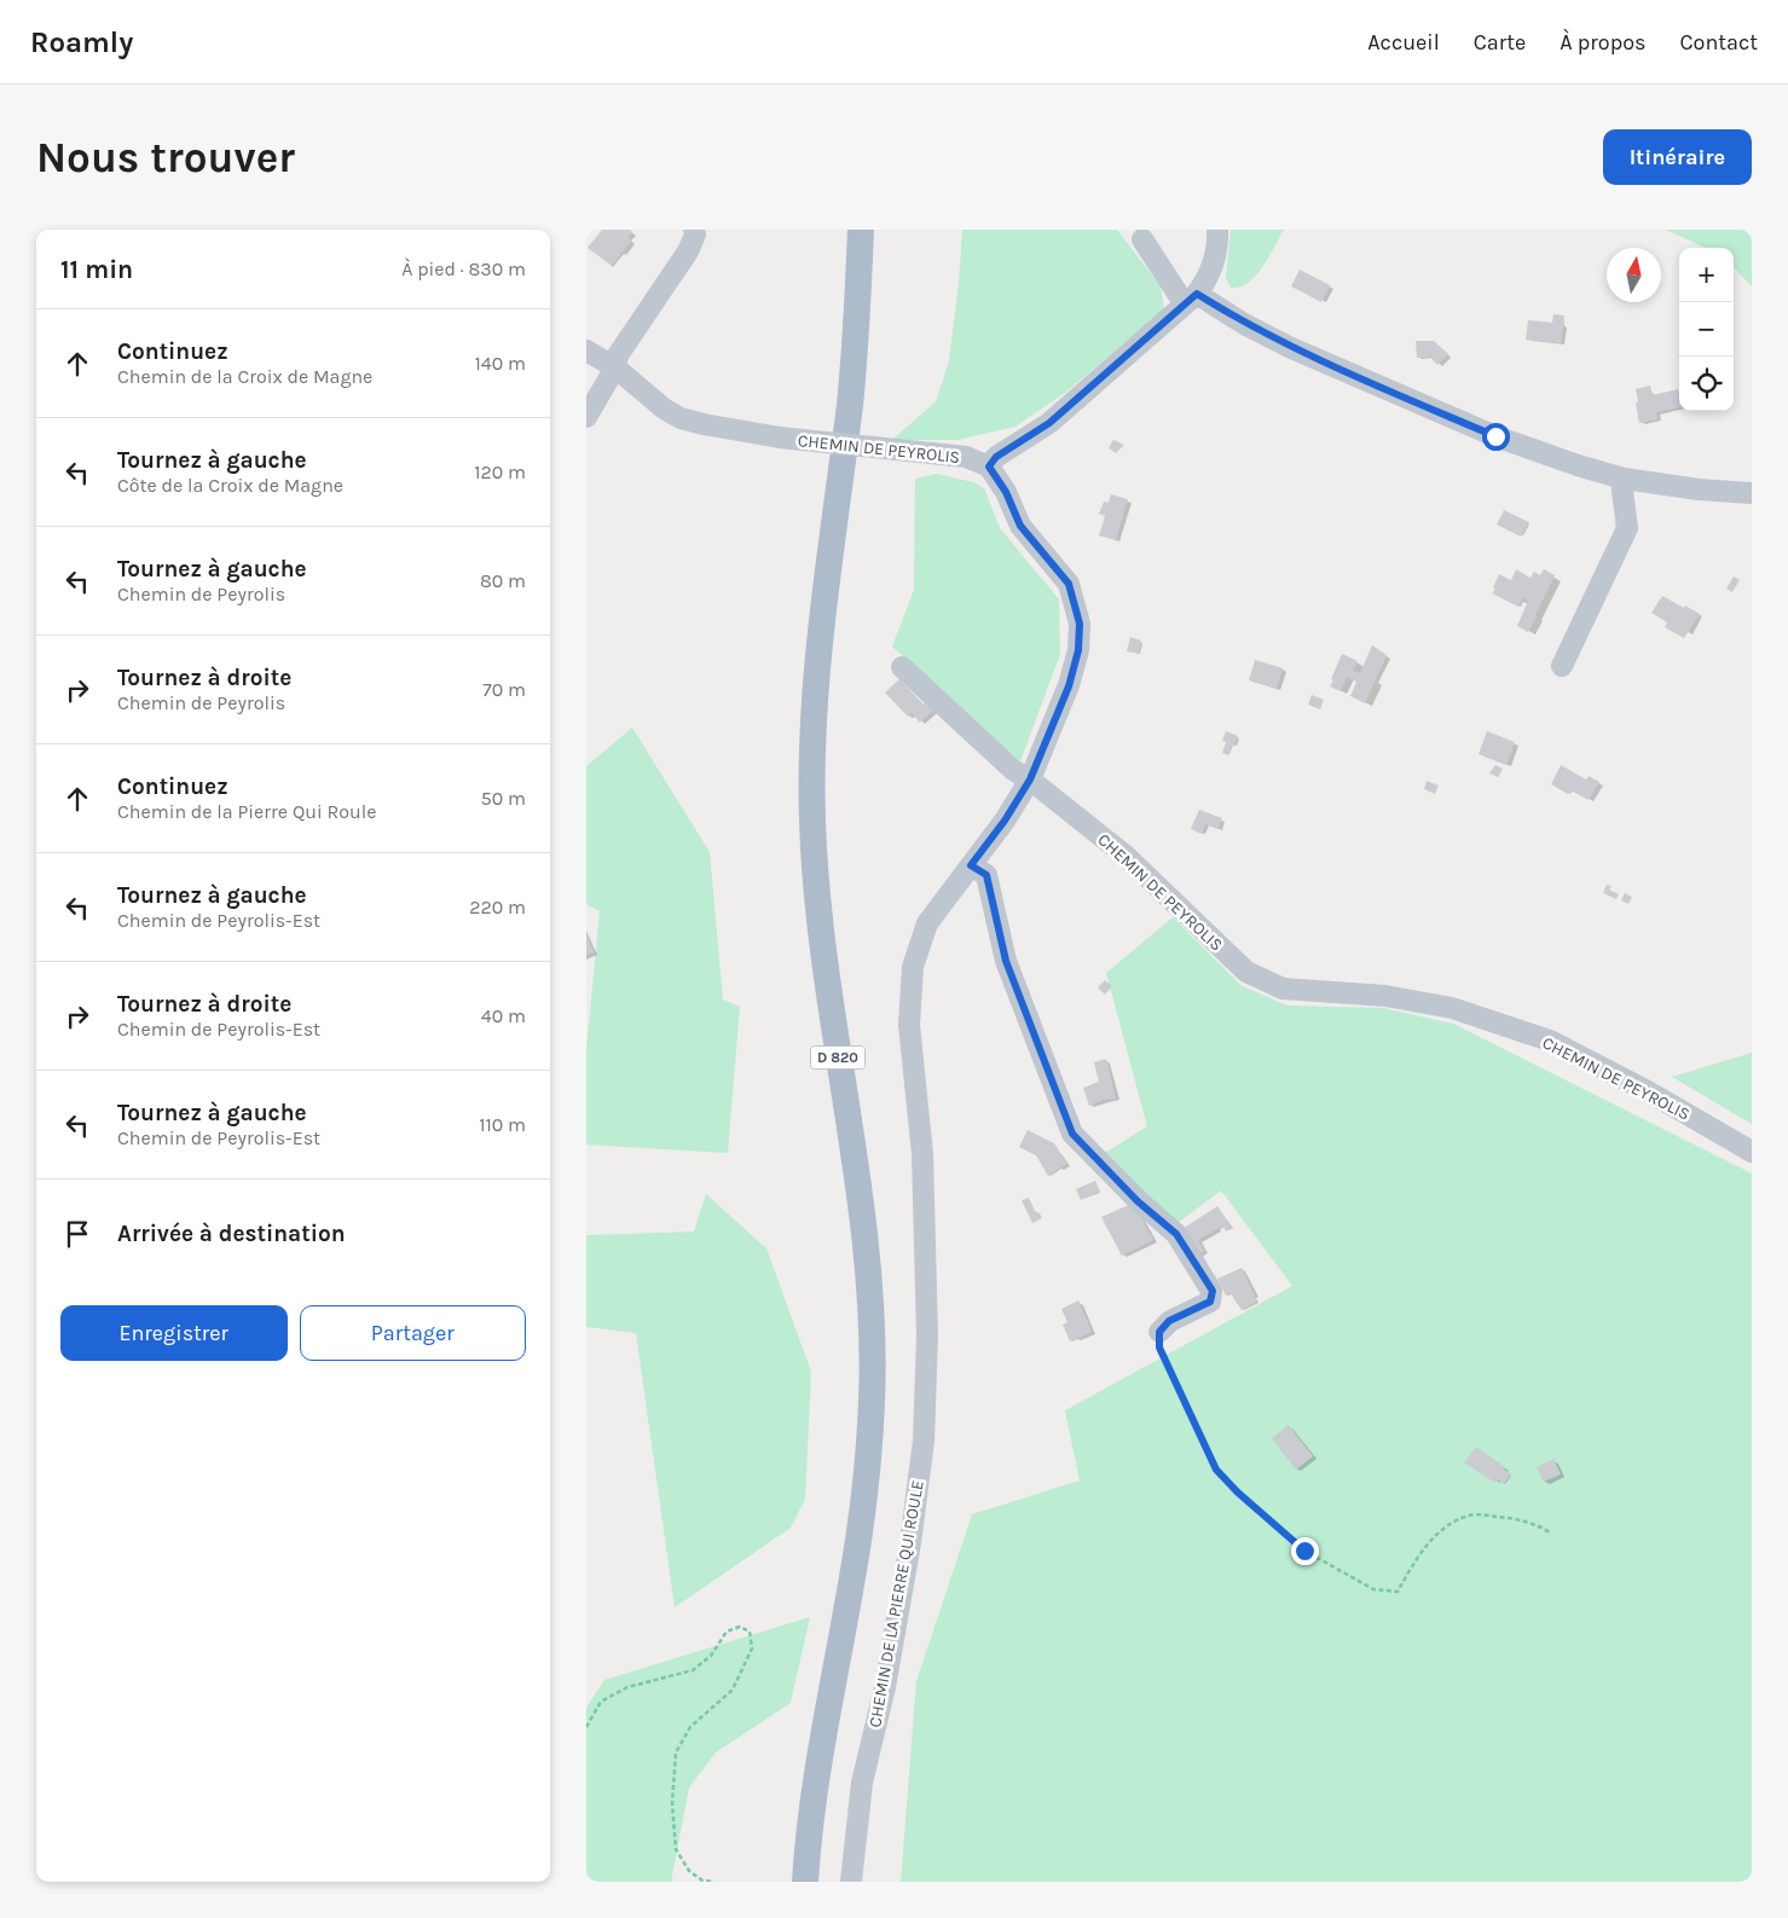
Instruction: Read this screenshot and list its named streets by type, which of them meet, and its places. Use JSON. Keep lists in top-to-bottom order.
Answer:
{
  "streets": {
    "main road": ["D 820"],
    "street": ["CHEMIN DE PEYROLIS", "CHEMIN DE LA PIERRE QUI ROULE"]
  },
  "crossings": [
    ["CHEMIN DE PEYROLIS", "CHEMIN DE LA PIERRE QUI ROULE"]
  ],
  "north": "top",
  "page": {
    "header": "Roamly",
    "nav": [
      "Accueil",
      "Carte",
      "À propos",
      "Contact"
    ],
    "buttons": [
      "Itinéraire",
      ["Enregistrer", "Partager"]
    ],
    "title": "Nous trouver",
    "heading": ["11 min", "À pied · 830 m"],
    "map_buttons": ["+", "−"],
    "list": [
      ["Continuez", "Chemin de la Croix de Magne", "140 m"],
      ["Tournez à gauche", "Côte de la Croix de Magne", "120 m"],
      ["Tournez à gauche", "Chemin de Peyrolis", "80 m"],
      ["Tournez à droite", "Chemin de Peyrolis", "70 m"],
      ["Continuez", "Chemin de la Pierre Qui Roule", "50 m"],
      ["Tournez à gauche", "Chemin de Peyrolis-Est", "220 m"],
      ["Tournez à droite", "Chemin de Peyrolis-Est", "40 m"],
      ["Tournez à gauche", "Chemin de Peyrolis-Est", "110 m"],
      "Arrivée à destination"
    ]
  }
}
